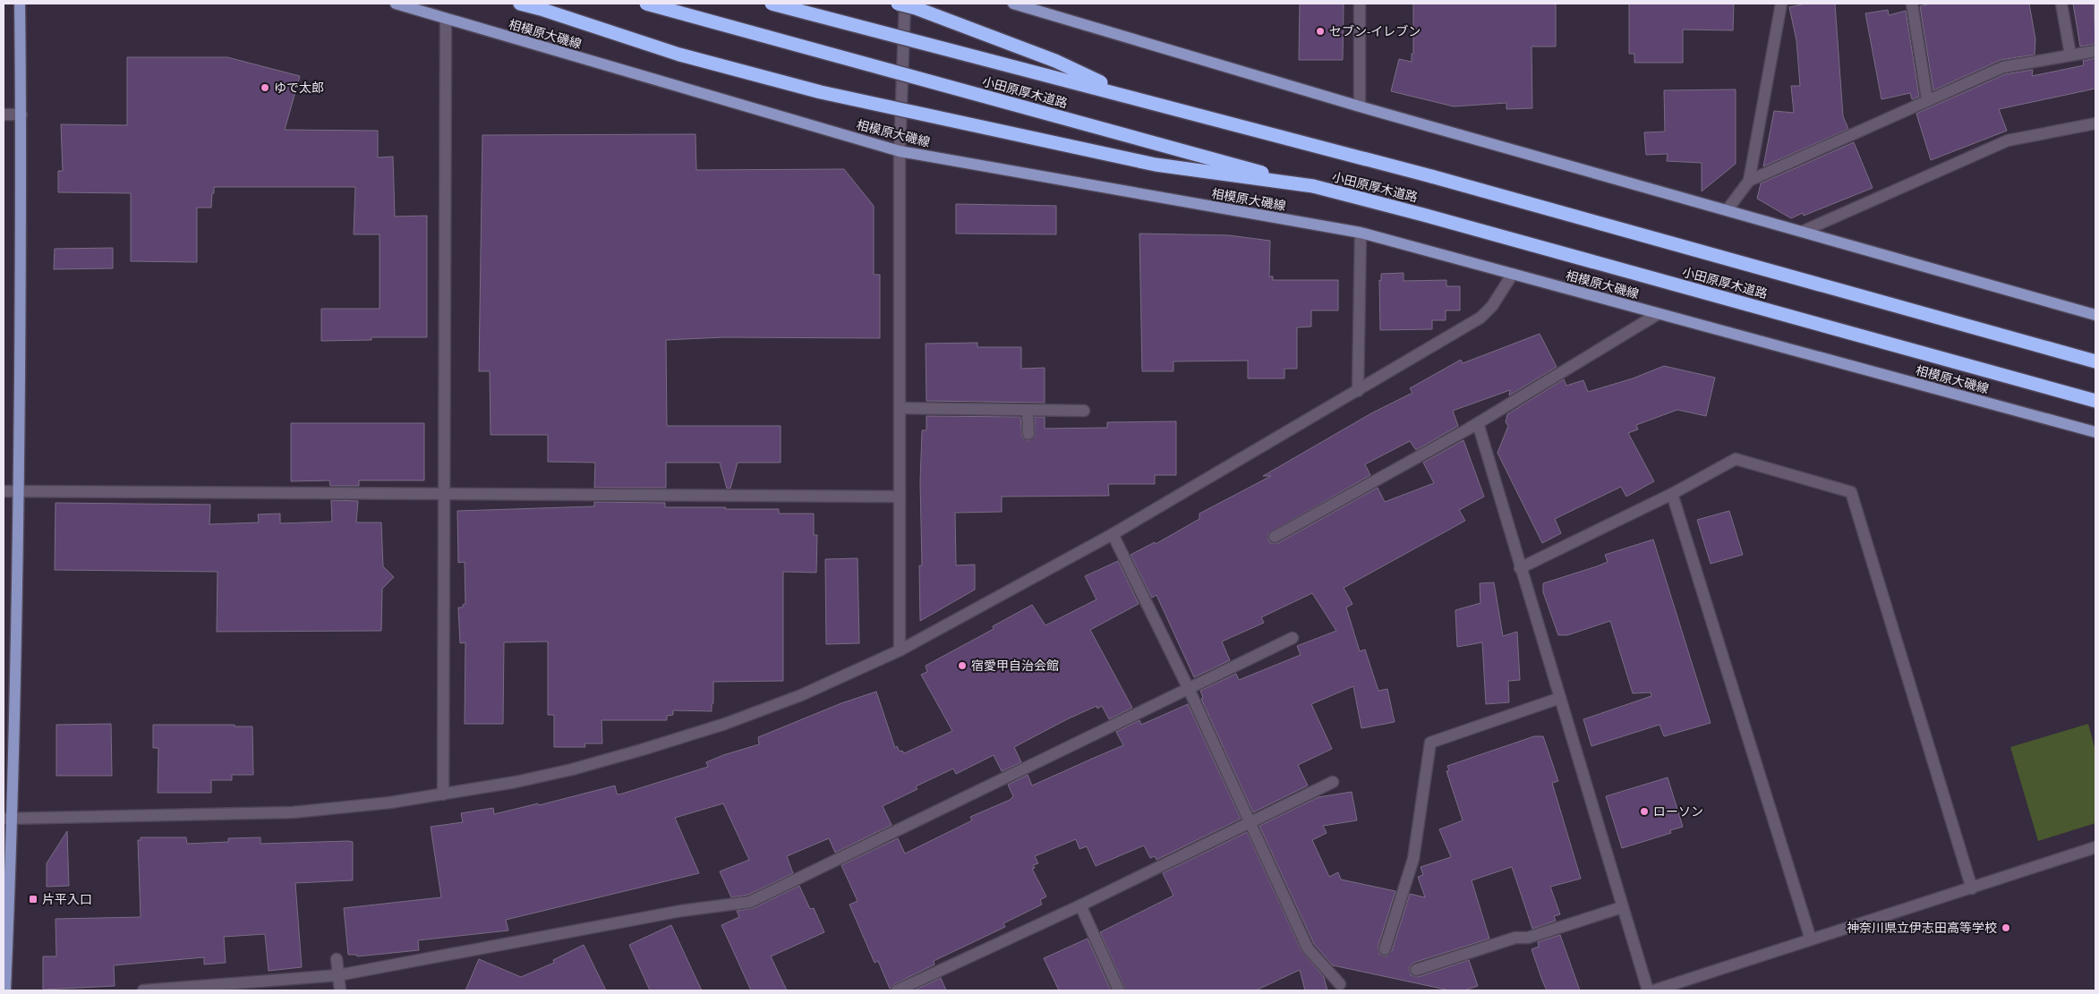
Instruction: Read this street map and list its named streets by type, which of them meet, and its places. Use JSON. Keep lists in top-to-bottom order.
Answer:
{
  "streets": {
    "highway": ["小田原厚木道路"],
    "main road": ["相模原大磯線"]
  },
  "places": {
    "other": [
      "セブン-イレブン",
      "ゆで太郎",
      "宿愛甲自治会館",
      "ローソン",
      "神奈川県立伊志田高等学校"
    ],
    "transit": ["片平入口"]
  }
}
